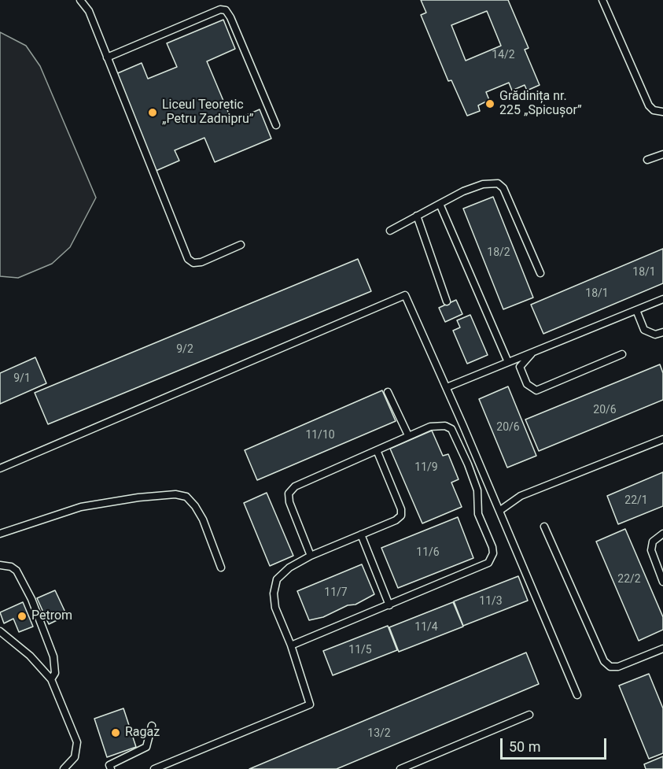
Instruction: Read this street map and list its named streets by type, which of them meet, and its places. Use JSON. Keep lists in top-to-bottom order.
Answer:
{
  "places": [
    "Grădinița nr. 225 „Spicușor”",
    "Liceul Teoretic „Petru Zadnipru”",
    "Petrom",
    "Ragaz"
  ],
  "house_numbers": [
    "14/2",
    "18/2",
    "18/1",
    "18/1",
    "9/2",
    "9/1",
    "20/6",
    "20/6",
    "11/10",
    "11/9",
    "22/1",
    "11/6",
    "22/2",
    "11/7",
    "11/3",
    "11/4",
    "11/5",
    "13/2"
  ],
  "scale_bar": "50 m"
}
